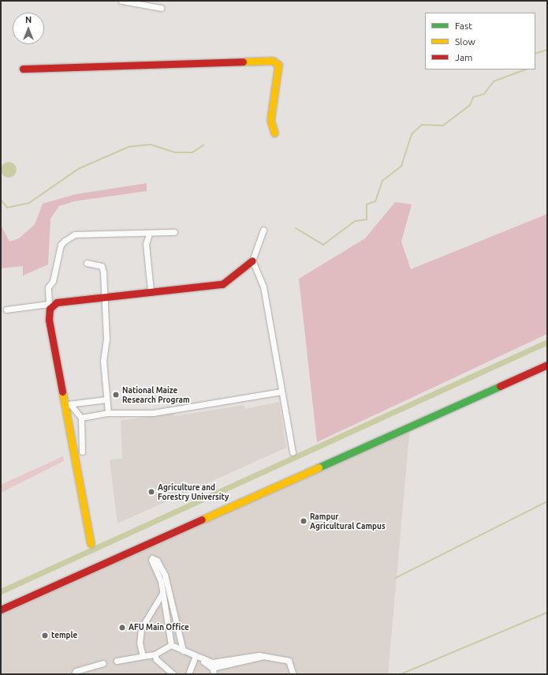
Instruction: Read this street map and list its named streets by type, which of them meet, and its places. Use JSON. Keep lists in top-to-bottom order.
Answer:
{
  "places": [
    "National Maize Research Program",
    "Agriculture and Forestry University",
    "Rampur Agricultural Campus",
    "AFU Main Office",
    "temple"
  ],
  "legend": ["Fast", "Slow", "Jam"],
  "north": "top"
}
